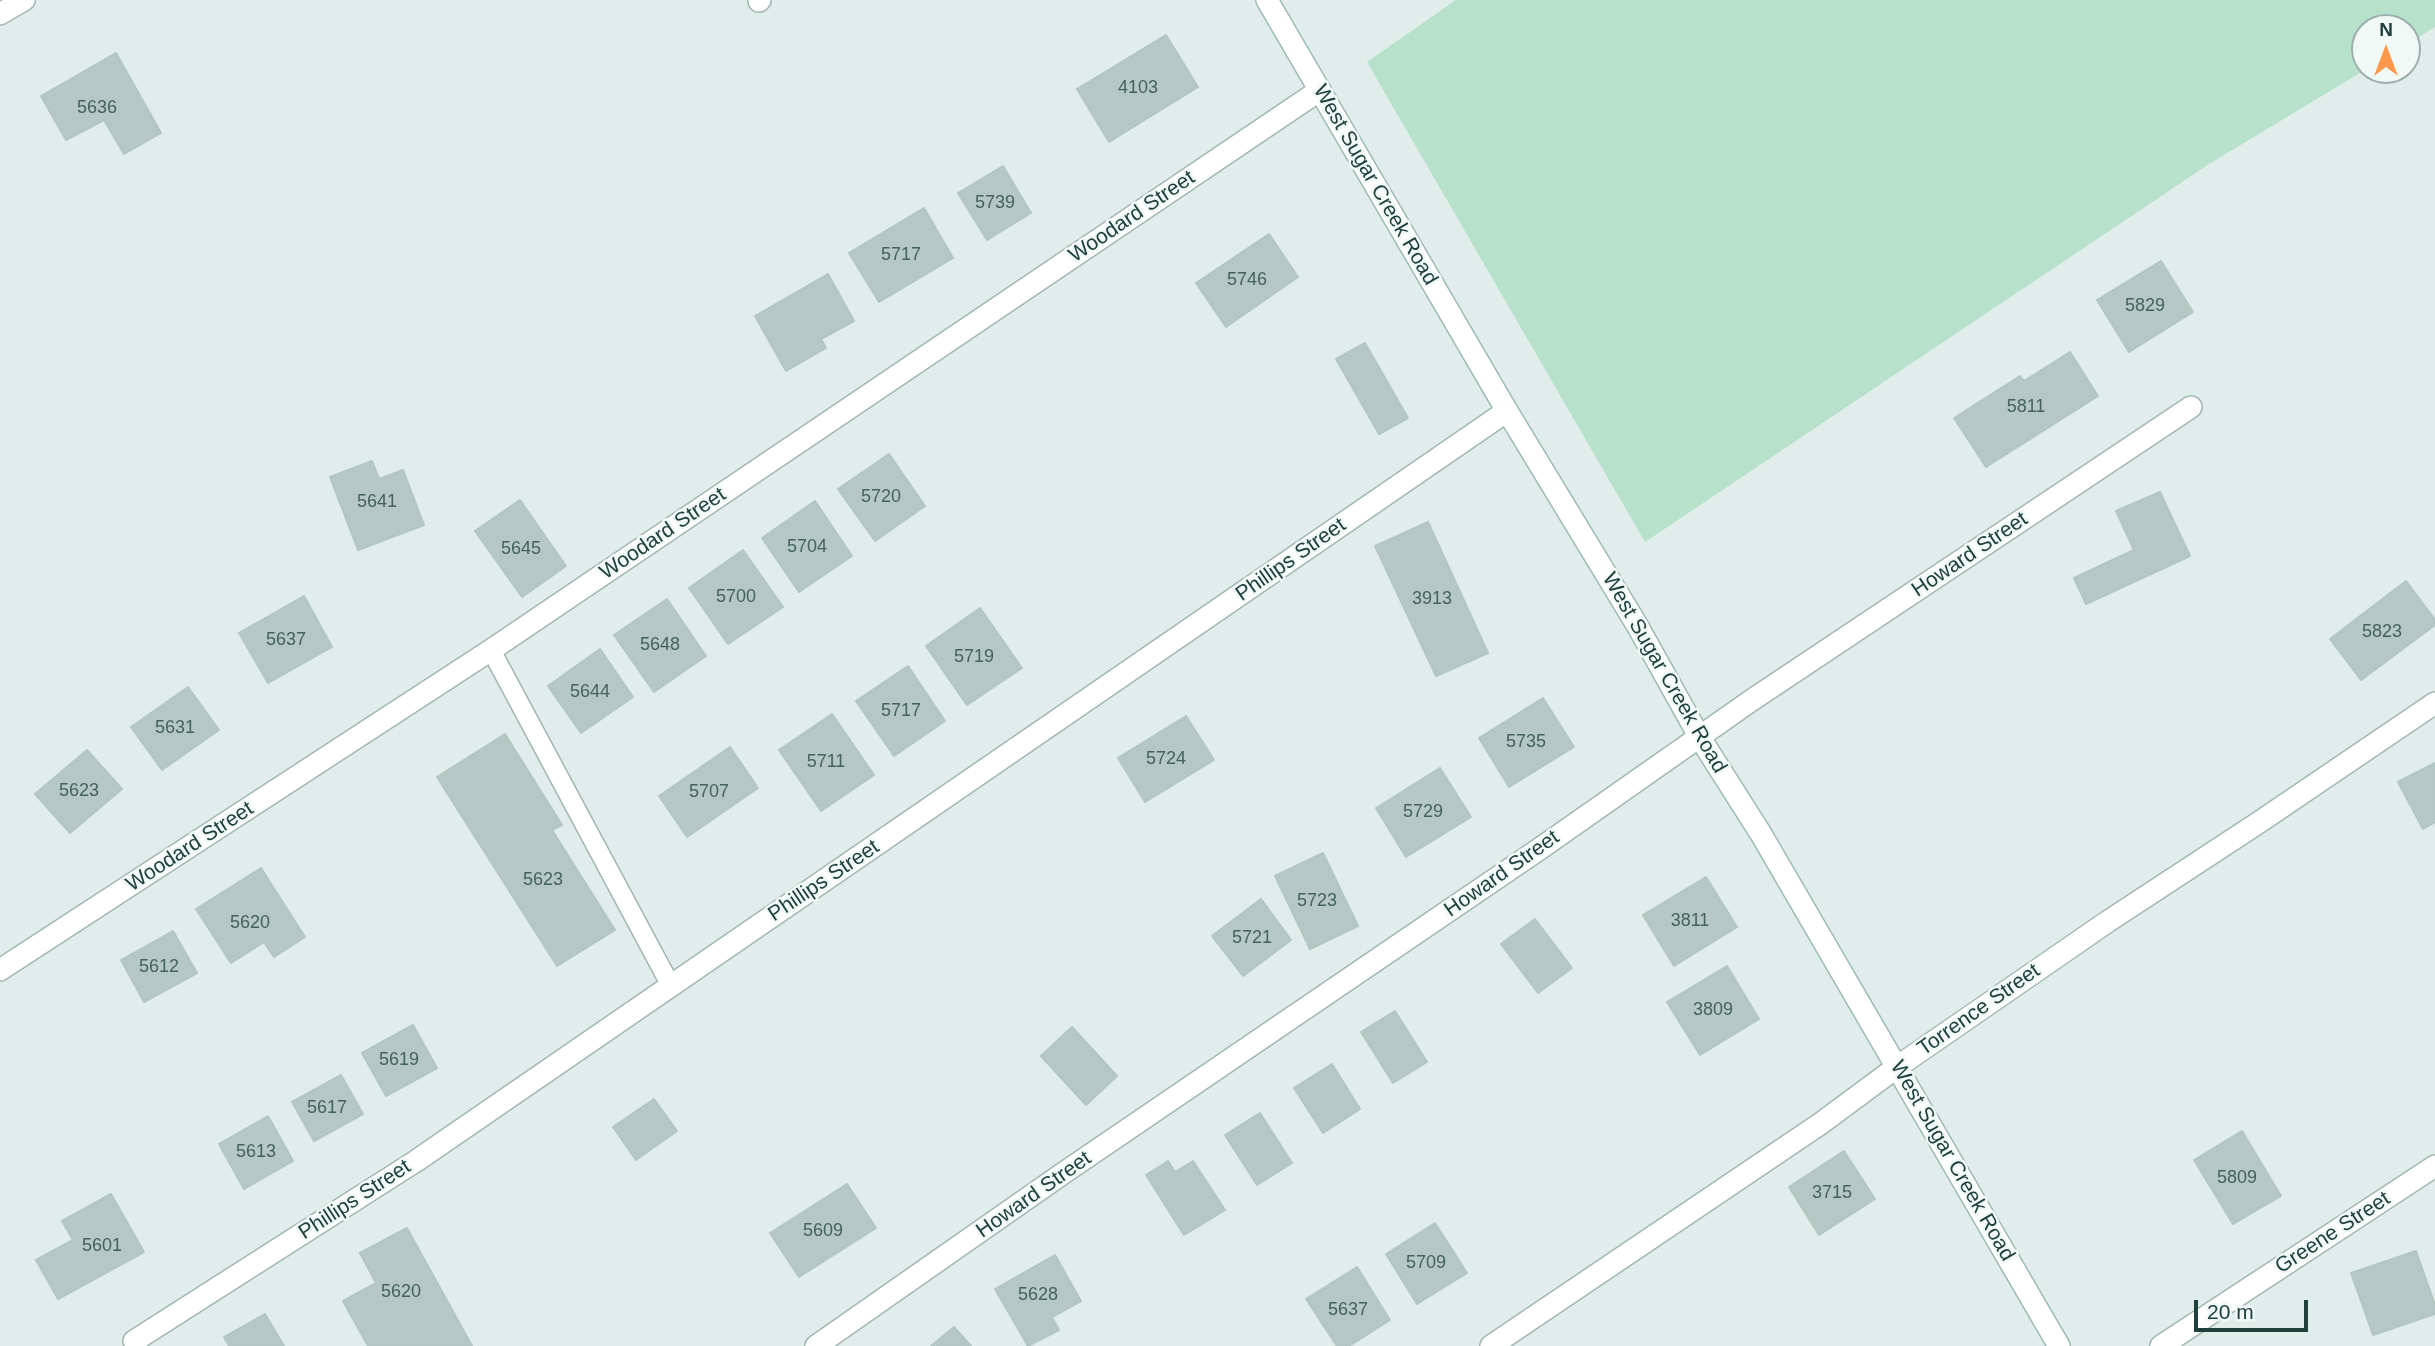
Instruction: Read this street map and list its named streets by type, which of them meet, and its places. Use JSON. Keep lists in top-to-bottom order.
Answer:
{
  "streets": {
    "street": [
      "West Sugar Creek Road",
      "Woodard Street",
      "Howard Street",
      "Phillips Street",
      "Torrence Street",
      "Greene Street"
    ]
  },
  "crossings": [
    ["West Sugar Creek Road", "Woodard Street"],
    ["West Sugar Creek Road", "Howard Street"],
    ["West Sugar Creek Road", "Phillips Street"],
    ["West Sugar Creek Road", "Torrence Street"]
  ],
  "house_numbers": [
    "4103",
    "5636",
    "5739",
    "5717",
    "5746",
    "5829",
    "5811",
    "5720",
    "5641",
    "5704",
    "5645",
    "5700",
    "3913",
    "5823",
    "5637",
    "5648",
    "5719",
    "5644",
    "5717",
    "5631",
    "5735",
    "5724",
    "5711",
    "5623",
    "5707",
    "5729",
    "5623",
    "5723",
    "3811",
    "5620",
    "5721",
    "5612",
    "3809",
    "5619",
    "5617",
    "5613",
    "5809",
    "3715",
    "5609",
    "5601",
    "5709",
    "5620",
    "5628",
    "5637"
  ],
  "scale_bar": "20 m",
  "north": "top"
}
